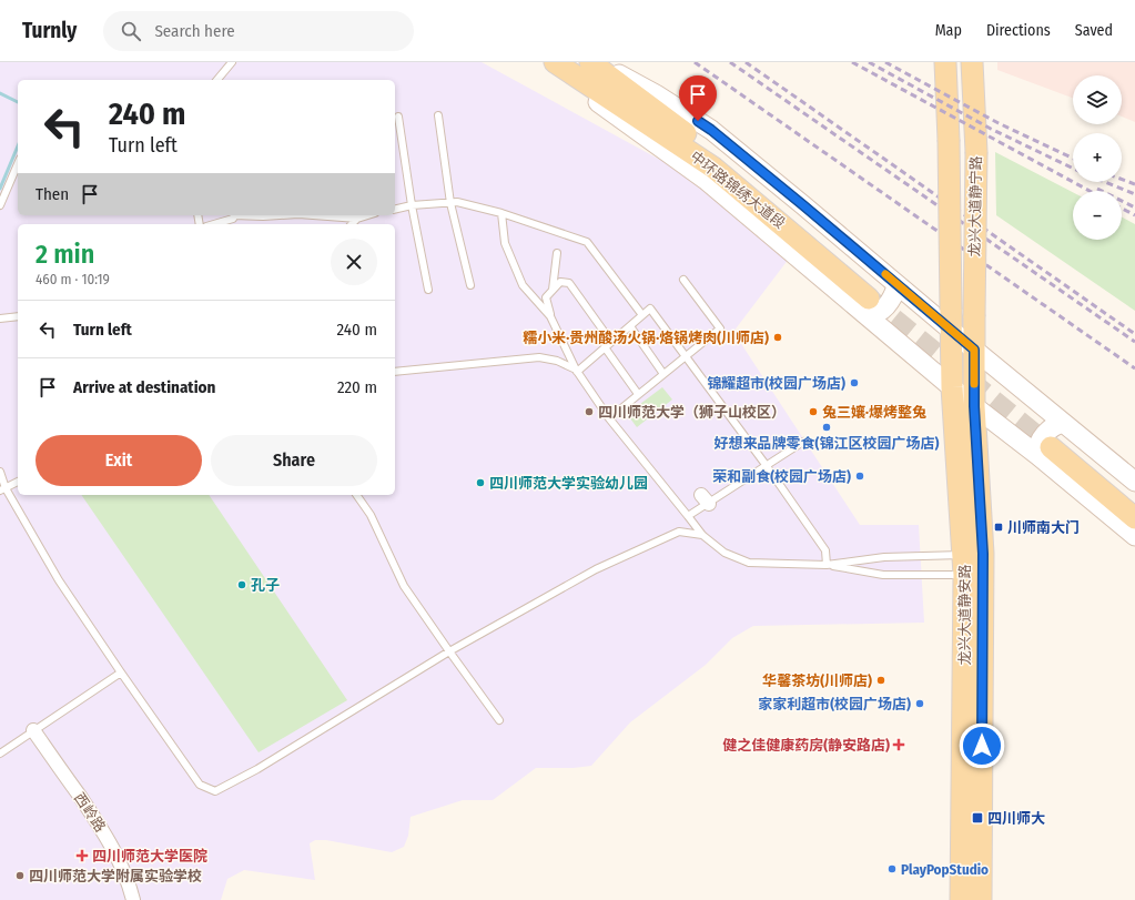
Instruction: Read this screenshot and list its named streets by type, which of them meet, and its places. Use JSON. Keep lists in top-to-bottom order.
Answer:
{
  "streets": {
    "main road": ["中环路锦绣大道段", "龙兴大道静宁路", "龙兴大道静安路"],
    "street": ["西岭路"]
  },
  "crossings": [
    ["龙兴大道静宁路", "龙兴大道静安路"]
  ],
  "places": {
    "other": [
      "糯小米·贵州酸汤火锅·烙锅烤肉(川师店)",
      "锦耀超市(校园广场店)",
      "四川师范大学（狮子山校区）",
      "兔三孃·爆烤整兔",
      "好想来品牌零食(锦江区校园广场店)",
      "荣和副食(校园广场店)",
      "四川师范大学实验幼儿园",
      "孔子",
      "华馨茶坊(川师店)",
      "家家利超市(校园广场店)",
      "PlayPopStudio",
      "四川师范大学附属实验学校"
    ],
    "transit": ["川师南大门", "四川师大"],
    "health": ["健之佳健康药房(静安路店)", "四川师范大学医院"]
  },
  "page": {
    "header": "Turnly",
    "search": "Search here",
    "nav": ["Map", "Directions", "Saved"],
    "map_buttons": ["+", "−"],
    "turn": ["240 m", "Turn left"],
    "then": "Then",
    "heading": ["2 min", "460 m · 10:19"],
    "list": [
      {
        "name": "Turn left",
        "value": "240 m"
      },
      {
        "name": "Arrive at destination",
        "value": "220 m"
      }
    ],
    "buttons": ["Exit", "Share"]
  }
}
